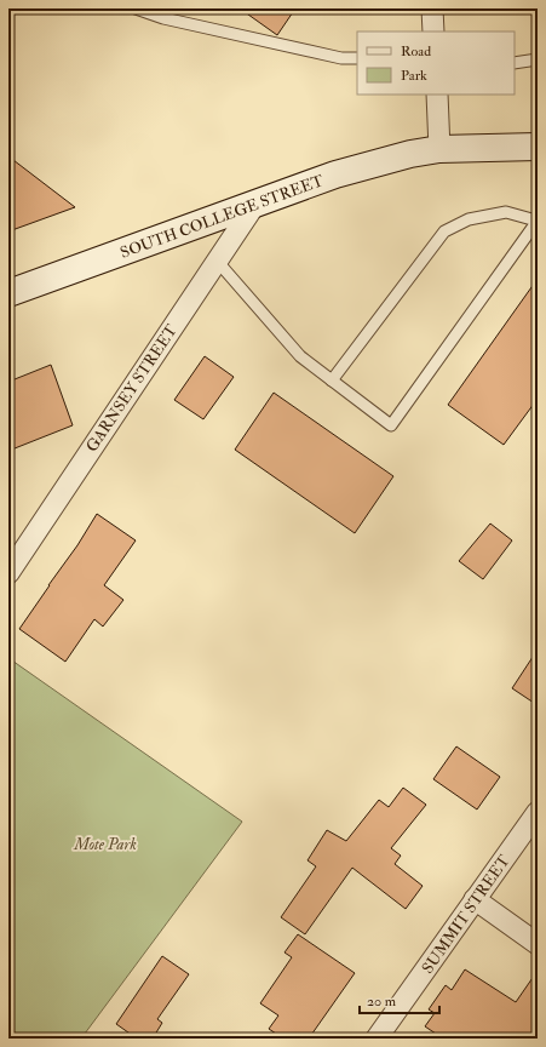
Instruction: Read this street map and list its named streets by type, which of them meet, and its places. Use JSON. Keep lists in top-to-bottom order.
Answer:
{
  "streets": {
    "street": ["SOUTH COLLEGE STREET", "GARNSEY STREET", "SUMMIT STREET"]
  },
  "crossings": [
    ["SOUTH COLLEGE STREET", "GARNSEY STREET"]
  ],
  "parks": ["Mote Park"],
  "legend": ["Road", "Park"],
  "scale_bar": "20 m"
}
